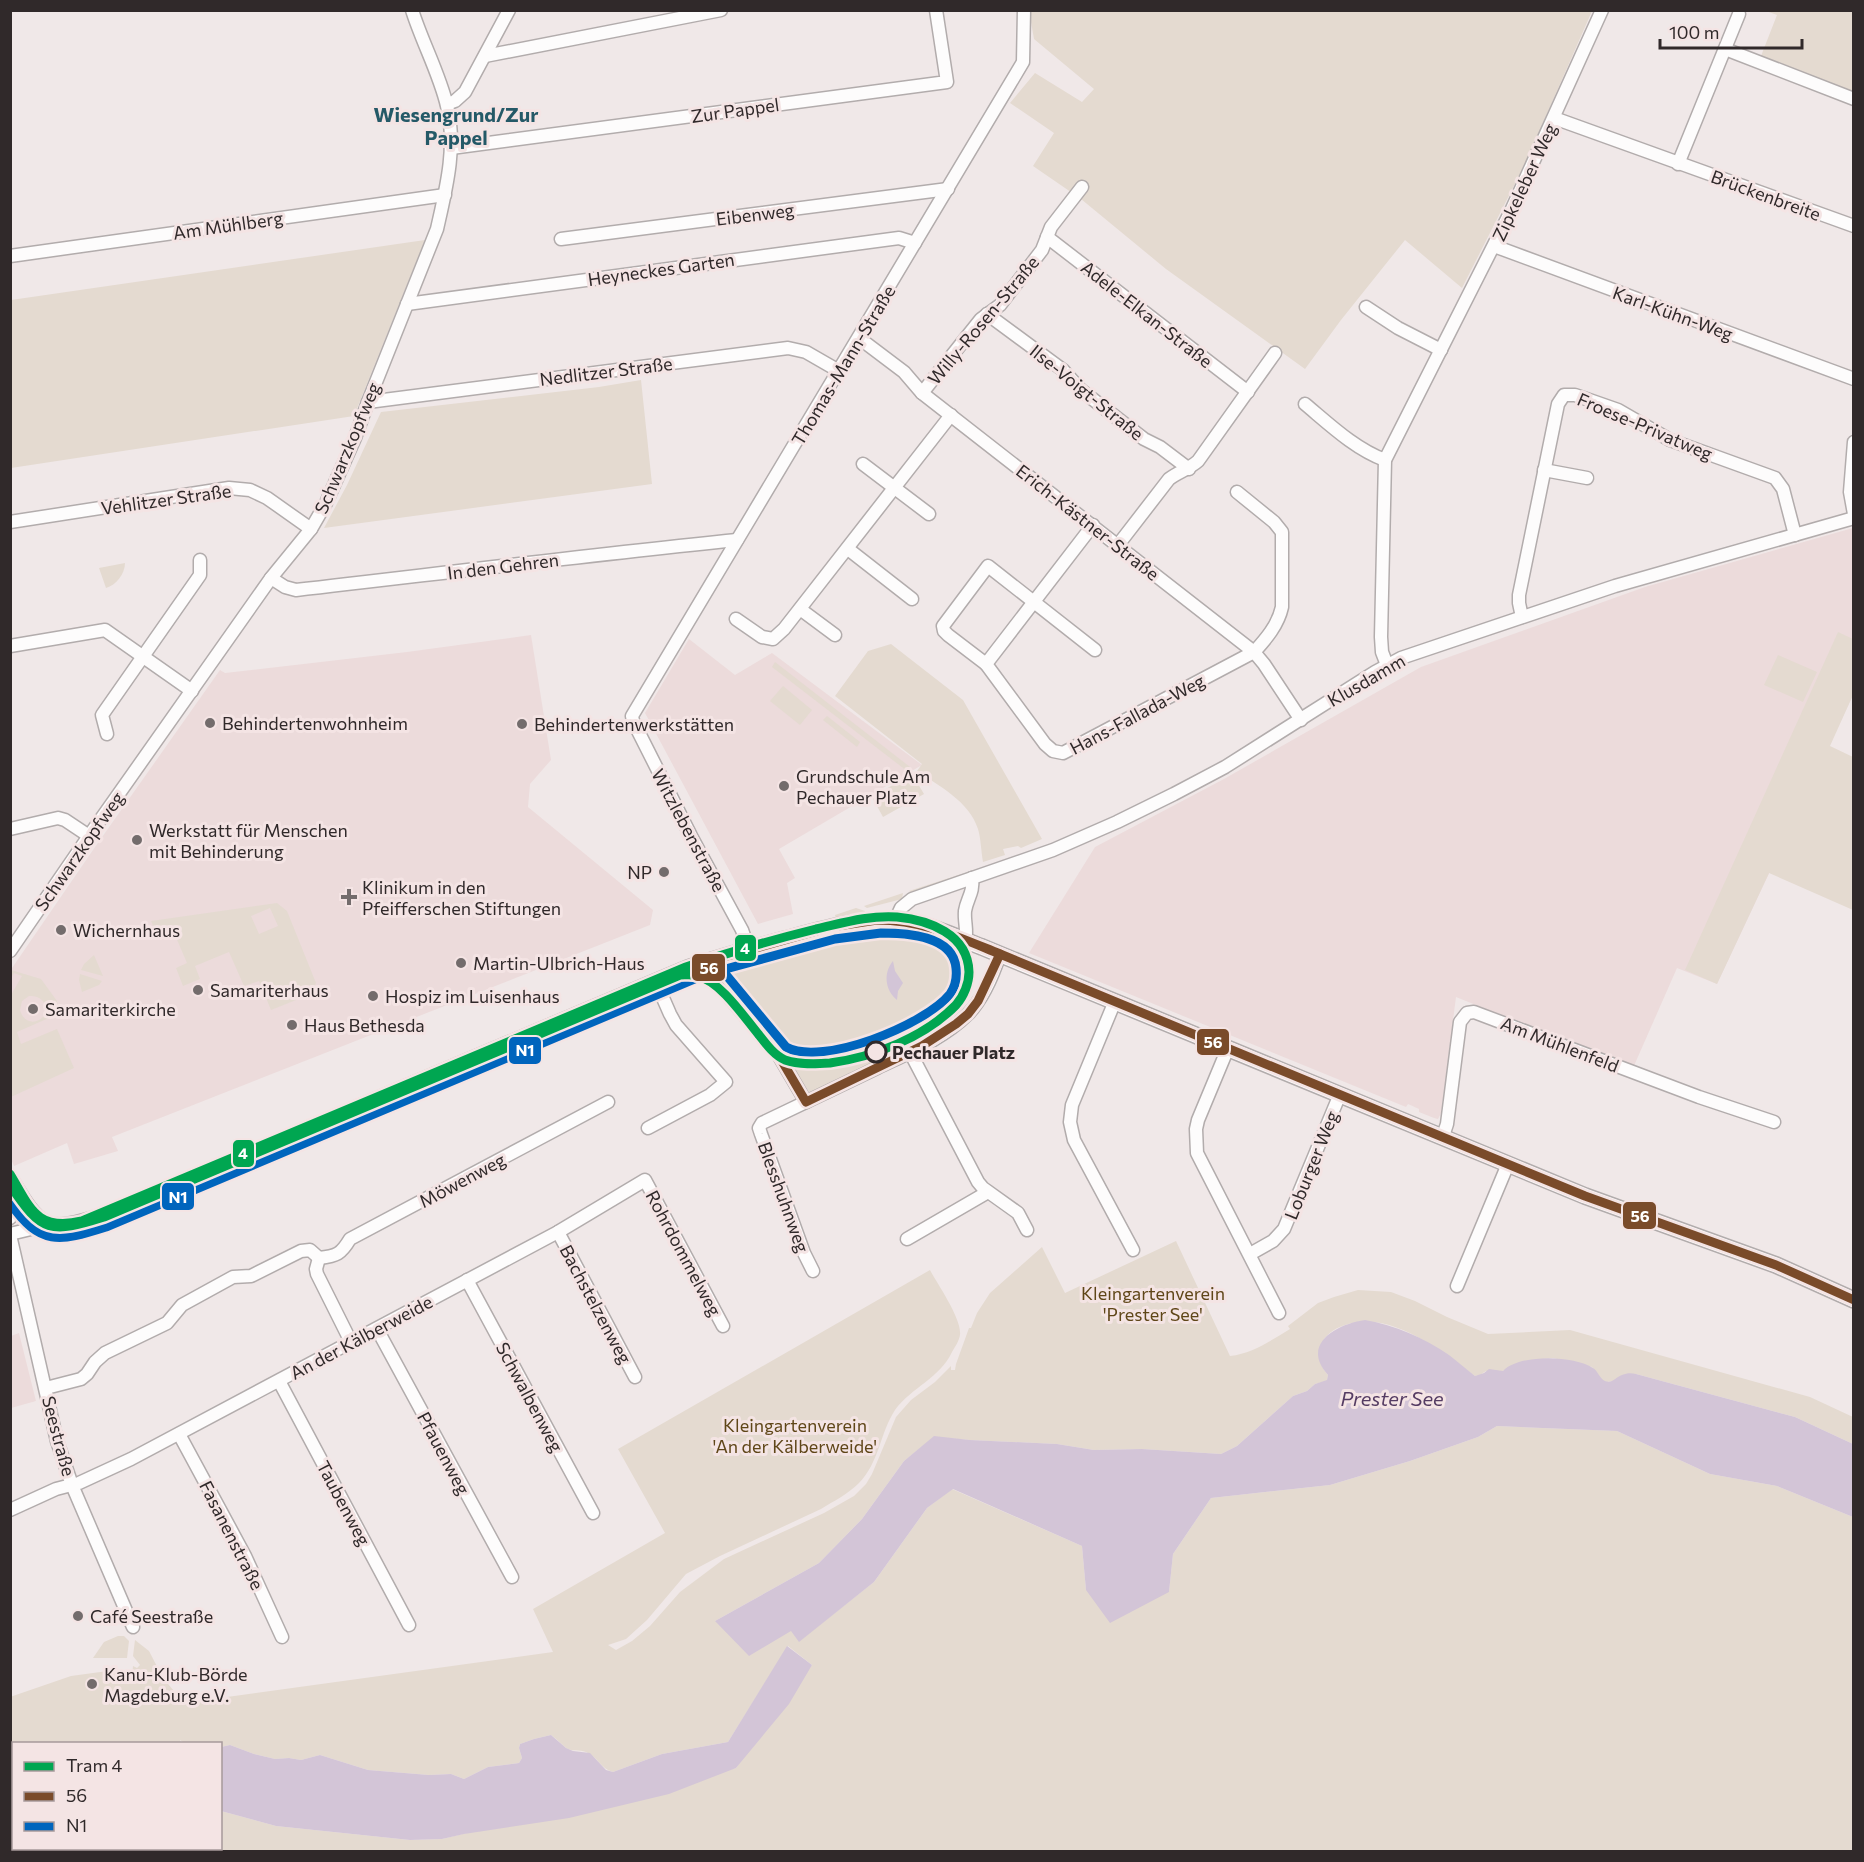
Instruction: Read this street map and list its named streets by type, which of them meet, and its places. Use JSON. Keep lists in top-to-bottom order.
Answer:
{
  "streets": {
    "street": [
      "Zur Pappel",
      "Zipkeleber Weg",
      "Brückenbreite",
      "Eibenweg",
      "Am Mühlberg",
      "Heyneckes Garten",
      "Karl-Kühn-Weg",
      "Adele-Elkan-Straße",
      "Willy-Rosen-Straße",
      "Thomas-Mann-Straße",
      "Nedlitzer Straße",
      "Ilse-Voigt-Straße",
      "Froese-Privatweg",
      "Schwarzkopfweg",
      "Vehlitzer Straße",
      "Erich-Kästner-Straße",
      "In den Gehren",
      "Klusdamm",
      "Hans-Fallada-Weg",
      "Witzlebenstraße",
      "Am Mühlenfeld",
      "Loburger Weg",
      "Möwenweg",
      "Blesshuhnweg",
      "Rohrdommelweg",
      "Bachstelzenweg",
      "An der Kälberweide",
      "Schwalbenweg",
      "Seestraße",
      "Pfauenweg",
      "Taubenweg",
      "Fasanenstraße"
    ]
  },
  "crossings": [
    ["Zur Pappel", "Schwarzkopfweg"],
    ["Zipkeleber Weg", "Brückenbreite"],
    ["Zipkeleber Weg", "Karl-Kühn-Weg"],
    ["Zipkeleber Weg", "Klusdamm"],
    ["Eibenweg", "Thomas-Mann-Straße"],
    ["Am Mühlberg", "Schwarzkopfweg"],
    ["Heyneckes Garten", "Thomas-Mann-Straße"],
    ["Heyneckes Garten", "Schwarzkopfweg"],
    ["Adele-Elkan-Straße", "Willy-Rosen-Straße"],
    ["Willy-Rosen-Straße", "Ilse-Voigt-Straße"],
    ["Willy-Rosen-Straße", "Erich-Kästner-Straße"],
    ["Thomas-Mann-Straße", "Nedlitzer Straße"],
    ["Thomas-Mann-Straße", "Erich-Kästner-Straße"],
    ["Thomas-Mann-Straße", "In den Gehren"],
    ["Thomas-Mann-Straße", "Witzlebenstraße"],
    ["Nedlitzer Straße", "Schwarzkopfweg"],
    ["Froese-Privatweg", "Klusdamm"],
    ["Schwarzkopfweg", "Vehlitzer Straße"],
    ["Schwarzkopfweg", "In den Gehren"],
    ["Erich-Kästner-Straße", "Klusdamm"],
    ["Erich-Kästner-Straße", "Hans-Fallada-Weg"],
    ["Rohrdommelweg", "An der Kälberweide"],
    ["Bachstelzenweg", "An der Kälberweide"],
    ["An der Kälberweide", "Schwalbenweg"],
    ["An der Kälberweide", "Seestraße"],
    ["An der Kälberweide", "Pfauenweg"],
    ["An der Kälberweide", "Taubenweg"],
    ["An der Kälberweide", "Fasanenstraße"]
  ],
  "districts": ["Wiesengrund/Zur Pappel"],
  "water": ["Prester See"],
  "parks": ["Kleingartenverein 'Prester See'", "Kleingartenverein 'An der Kälberweide'"],
  "places": {
    "other": [
      "Behindertenwohnheim",
      "Behindertenwerkstätten",
      "Grundschule Am Pechauer Platz",
      "Werkstatt für Menschen mit Behinderung",
      "NP",
      "Wichernhaus",
      "Martin-Ulbrich-Haus",
      "Samariterhaus",
      "Hospiz im Luisenhaus",
      "Samariterkirche",
      "Haus Bethesda",
      "Pechauer Platz",
      "Café Seestraße",
      "Kanu-Klub-Börde Magdeburg e.V."
    ],
    "health": ["Klinikum in den Pfeifferschen Stiftungen"]
  },
  "lines": ["tram line 4", "transit line 56", "transit line N1"],
  "legend": ["Tram 4", "56", "N1"],
  "scale_bar": "100 m"
}
